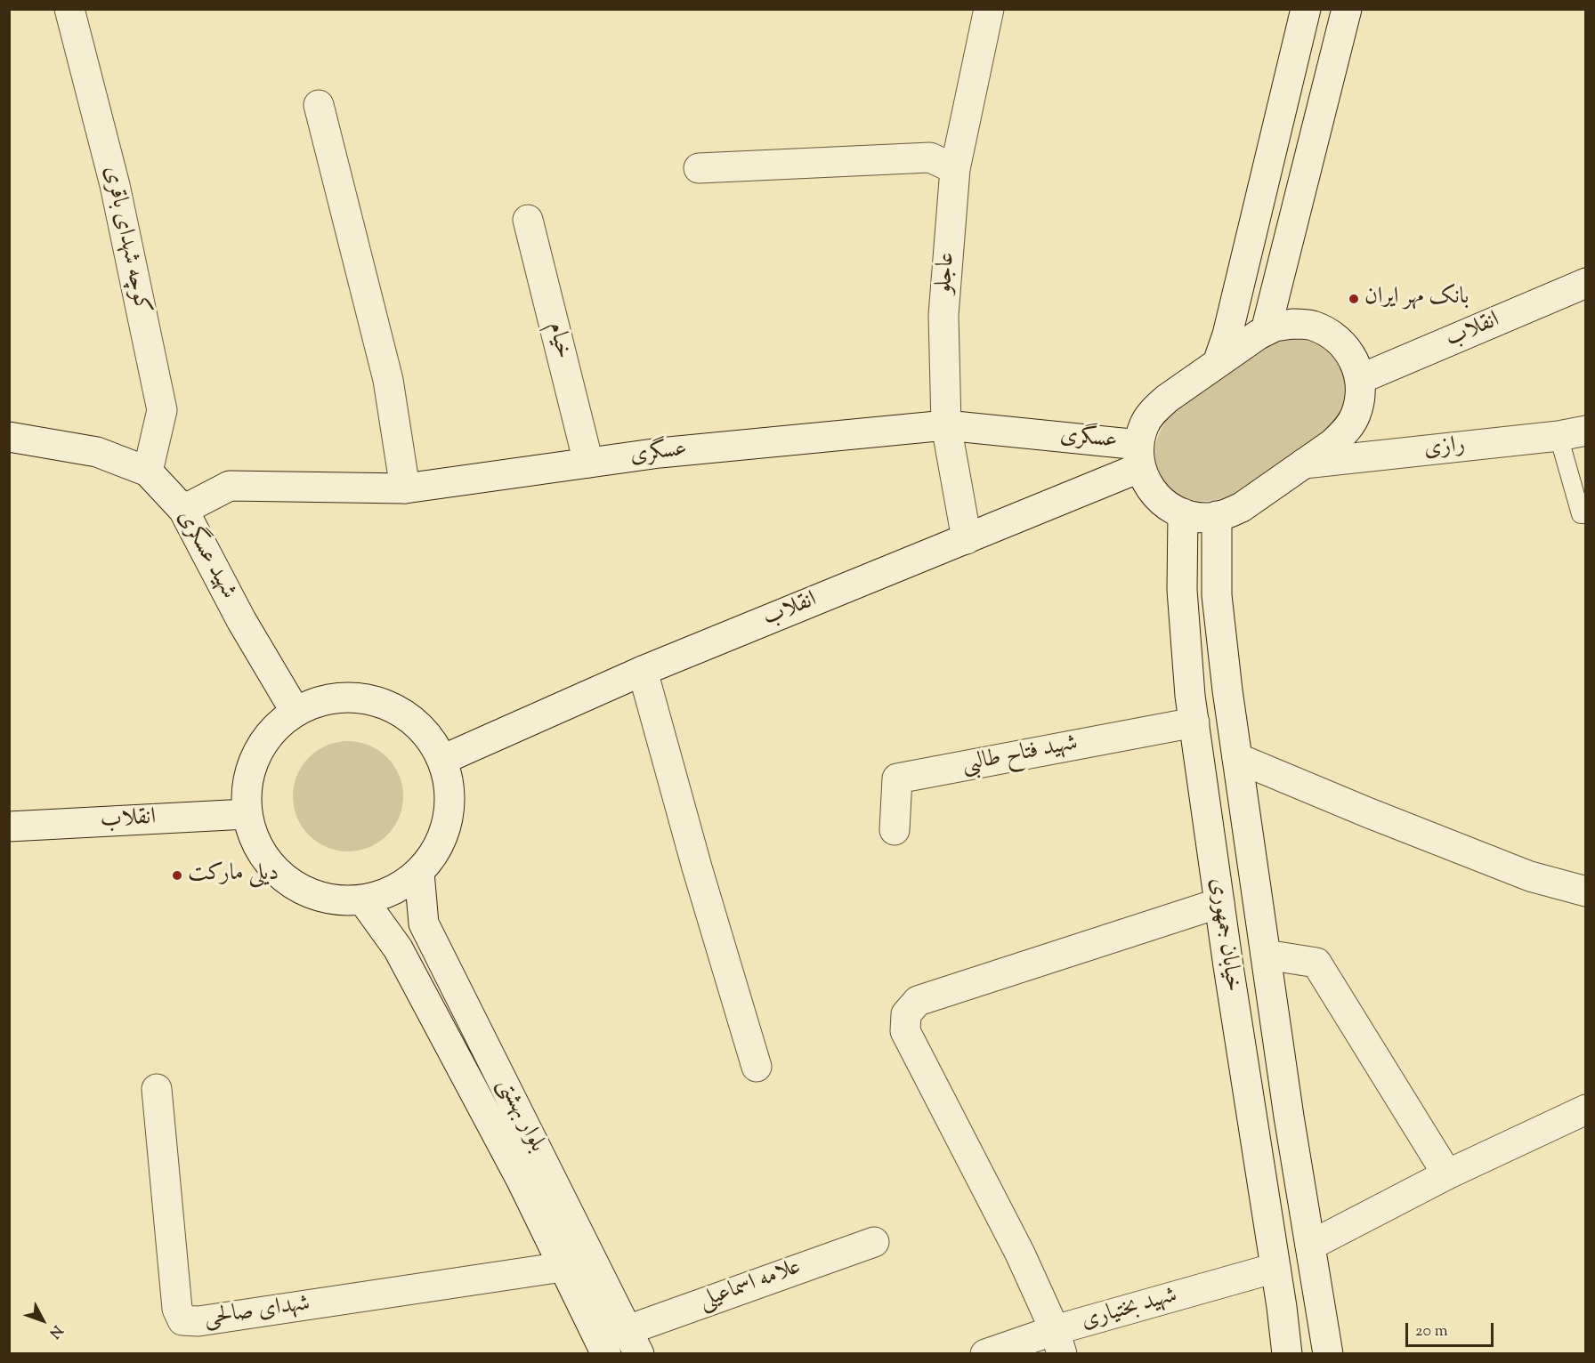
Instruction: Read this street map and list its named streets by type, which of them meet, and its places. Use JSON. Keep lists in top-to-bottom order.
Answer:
{
  "streets": {
    "street": [
      "کوچه شهدای باقری",
      "عاجلو",
      "انقلاب",
      "خیام",
      "عسگری",
      "رازی",
      "شهید عسگری",
      "شهید فتاح طالبی",
      "خیابان جمهوری",
      "بلوار بهشتی",
      "علامه اسماعیلی",
      "شهید بختیاری",
      "شهدای صالحی"
    ]
  },
  "crossings": [
    ["کوچه شهدای باقری", "شهید عسگری"],
    ["عاجلو", "انقلاب"],
    ["عاجلو", "عسگری"],
    ["انقلاب", "عسگری"],
    ["خیام", "عسگری"],
    ["عسگری", "شهید عسگری"],
    ["شهید فتاح طالبی", "خیابان جمهوری"],
    ["خیابان جمهوری", "شهید بختیاری"],
    ["بلوار بهشتی", "علامه اسماعیلی"],
    ["بلوار بهشتی", "شهدای صالحی"]
  ],
  "places": ["بانک مهر ایران", "دیلی مارکت"],
  "scale_bar": "20 m",
  "north": "bottom right"
}
